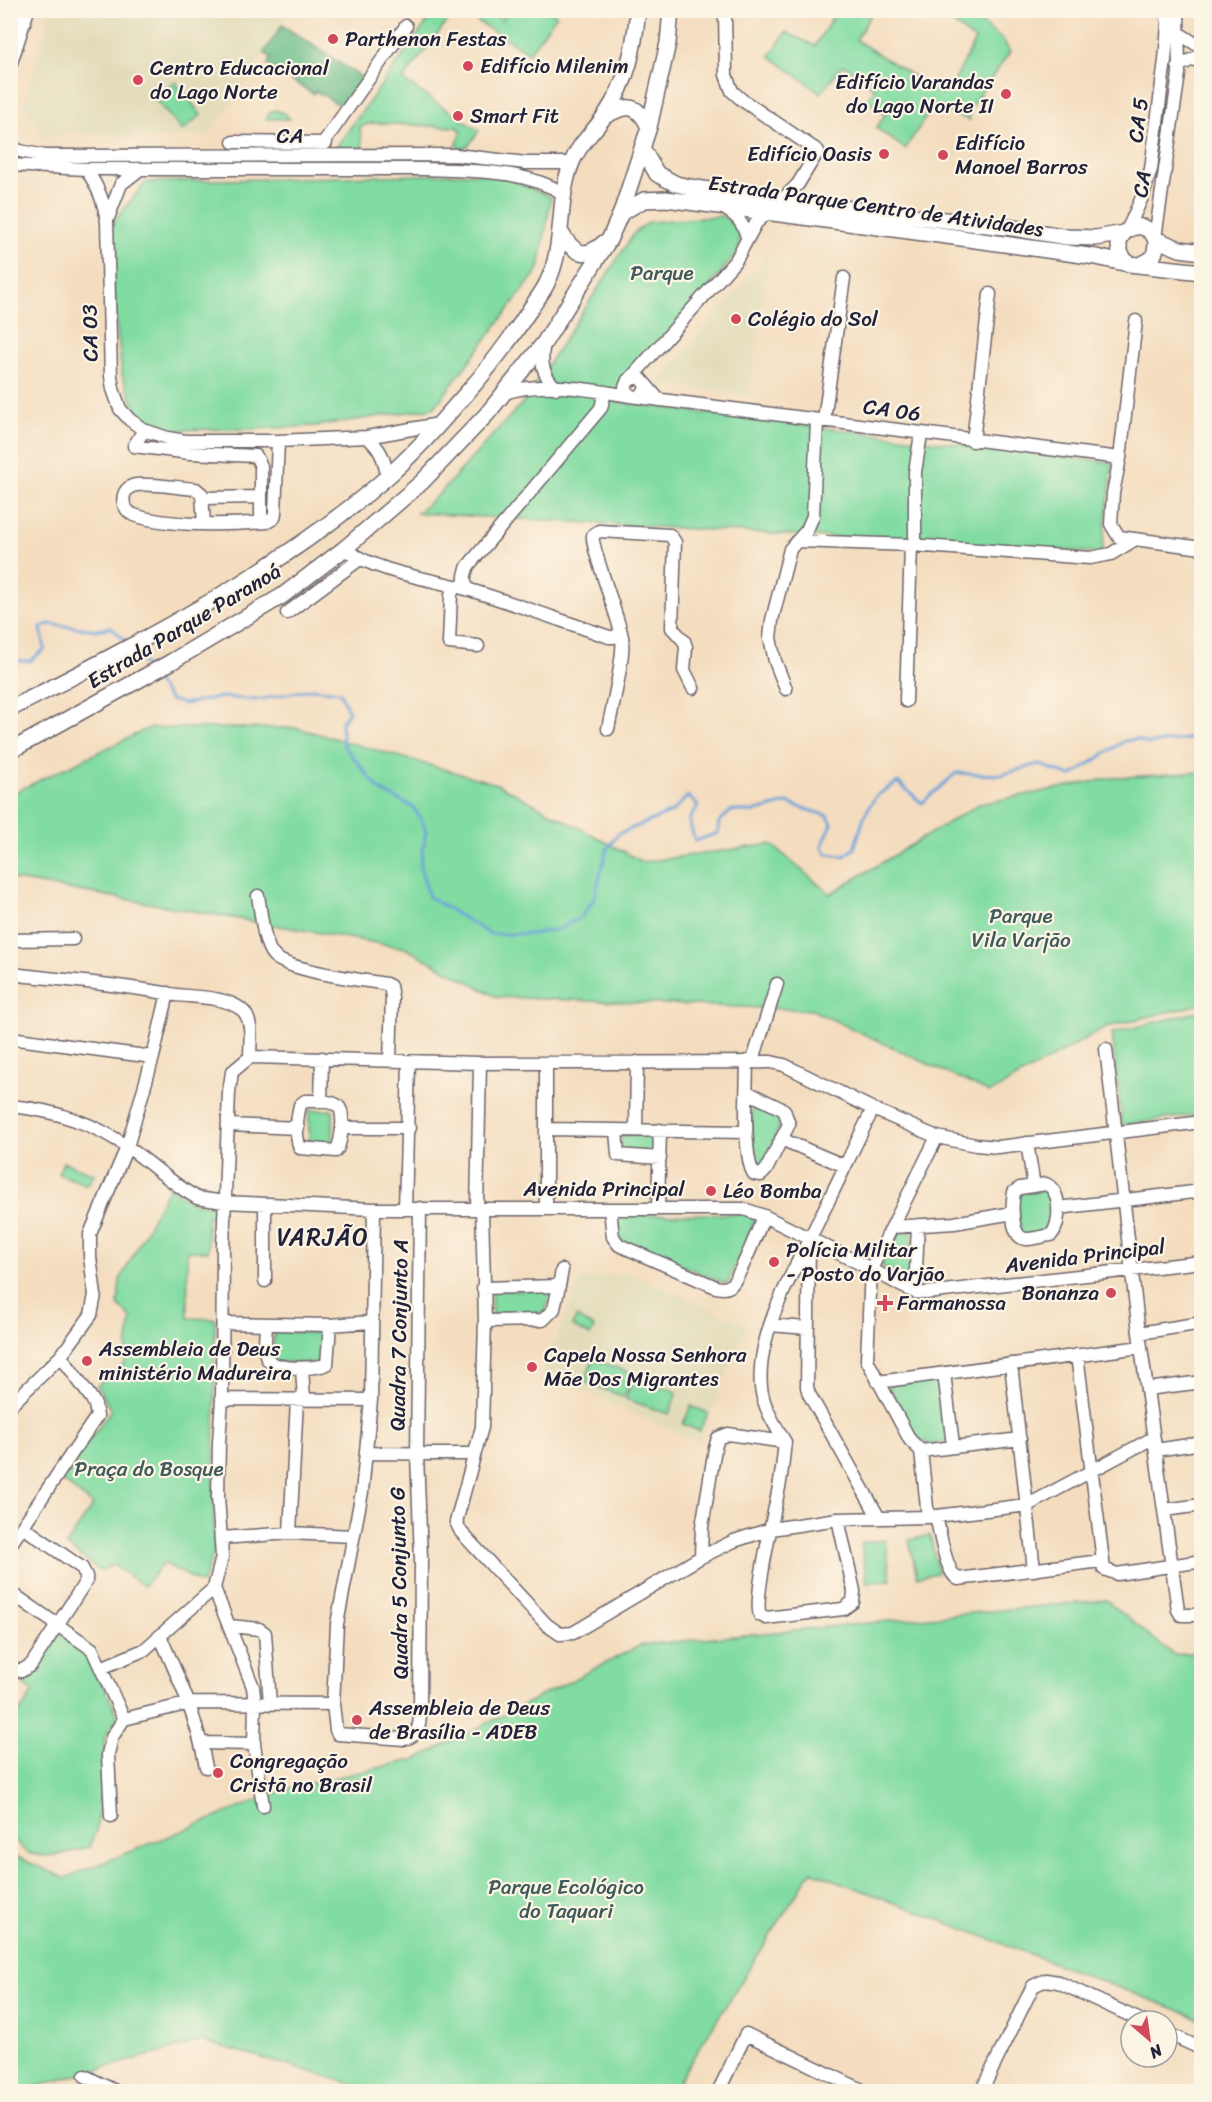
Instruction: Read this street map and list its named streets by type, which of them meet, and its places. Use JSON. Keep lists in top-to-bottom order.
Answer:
{
  "streets": {
    "main road": ["Estrada Parque Centro de Atividades", "Estrada Parque Paranoá"],
    "street": [
      "CA 5",
      "CA",
      "CA 03",
      "CA 06",
      "Avenida Principal",
      "Quadra 7 Conjunto A",
      "Quadra 5 Conjunto G"
    ]
  },
  "crossings": [
    ["CA 5", "CA"],
    ["CA 5", "Estrada Parque Centro de Atividades"],
    ["CA", "Estrada Parque Centro de Atividades"],
    ["CA", "CA 03"],
    ["CA", "Estrada Parque Paranoá"],
    ["Estrada Parque Centro de Atividades", "Estrada Parque Paranoá"],
    ["CA 03", "Estrada Parque Paranoá"],
    ["CA 06", "Estrada Parque Paranoá"],
    ["Avenida Principal", "Quadra 7 Conjunto A"],
    ["Quadra 7 Conjunto A", "Quadra 5 Conjunto G"]
  ],
  "districts": ["VARJÃO"],
  "parks": [
    "Parque",
    "Parque Vila Varjão",
    "Praça do Bosque",
    "Parque Ecológico do Taquari"
  ],
  "places": {
    "other": [
      "Parthenon Festas",
      "Edifício Milenim",
      "Centro Educacional do Lago Norte",
      "Edifício Varandas do Lago Norte II",
      "Smart Fit",
      "Edifício Oasis",
      "Edifício Manoel Barros",
      "Colégio do Sol",
      "Léo Bomba",
      "Polícia Militar - Posto do Varjão",
      "Bonanza",
      "Assembleia de Deus ministério Madureira",
      "Capela Nossa Senhora Mãe Dos Migrantes",
      "Assembleia de Deus de Brasília - ADEB",
      "Congregação Cristã no Brasil"
    ],
    "health": ["Farmanossa"]
  },
  "north": "bottom right"
}
